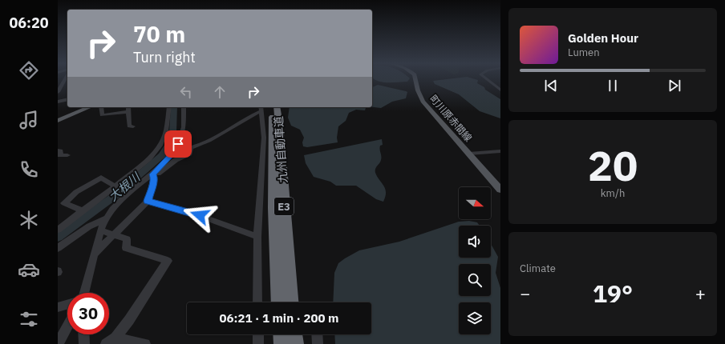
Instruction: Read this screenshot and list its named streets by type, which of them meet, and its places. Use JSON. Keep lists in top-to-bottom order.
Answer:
{
  "streets": {
    "highway": ["九州自動車道", "E3"],
    "main road": ["町川原赤間線"]
  },
  "water": ["大根川"],
  "north": "right",
  "page": {
    "tabs": "06:20",
    "turn": ["70 m", "Turn right"],
    "song": ["Golden Hour", "Lumen"],
    "tile": [
      ["20", "km/h"],
      "Climate"
    ],
    "heat": ["−", "19°", "+"],
    "limit": "30",
    "trip": "06:21 · 1 min · 200 m"
  }
}
